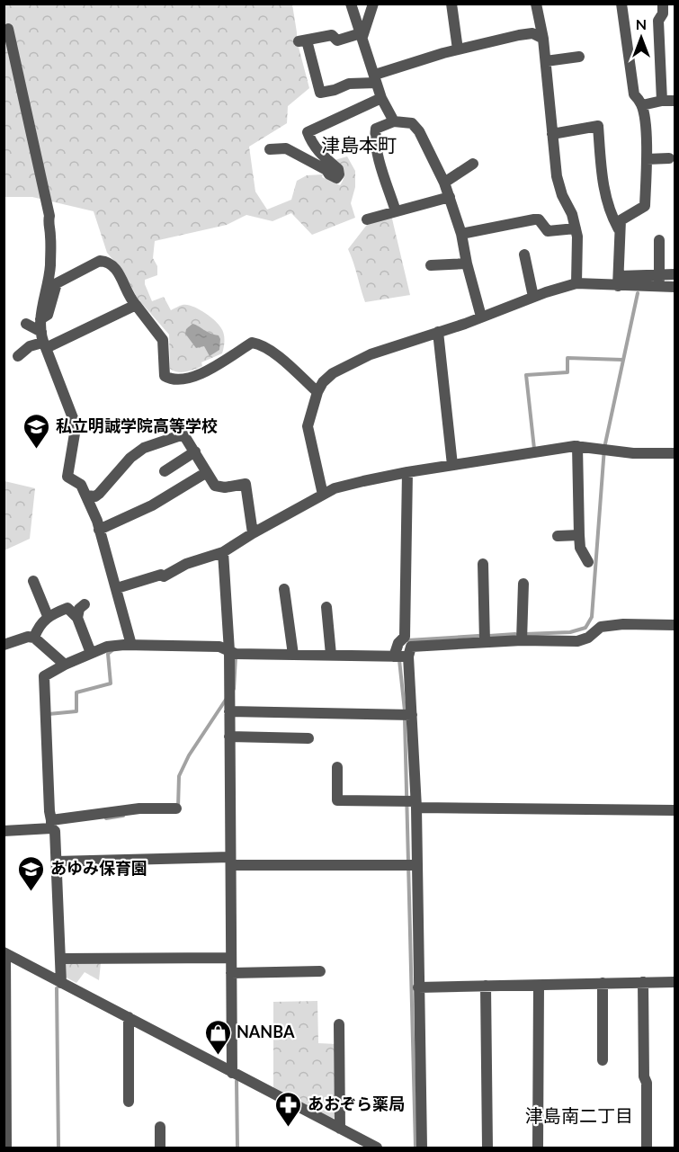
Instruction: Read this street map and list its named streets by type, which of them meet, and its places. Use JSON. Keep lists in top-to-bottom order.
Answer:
{
  "districts": ["津島本町", "津島南二丁目"],
  "places": {
    "school or university": ["私立明誠学院高等学校", "あゆみ保育園"],
    "shop": ["NANBA"],
    "pharmacy": ["あおぞら薬局"]
  },
  "north": "top"
}
